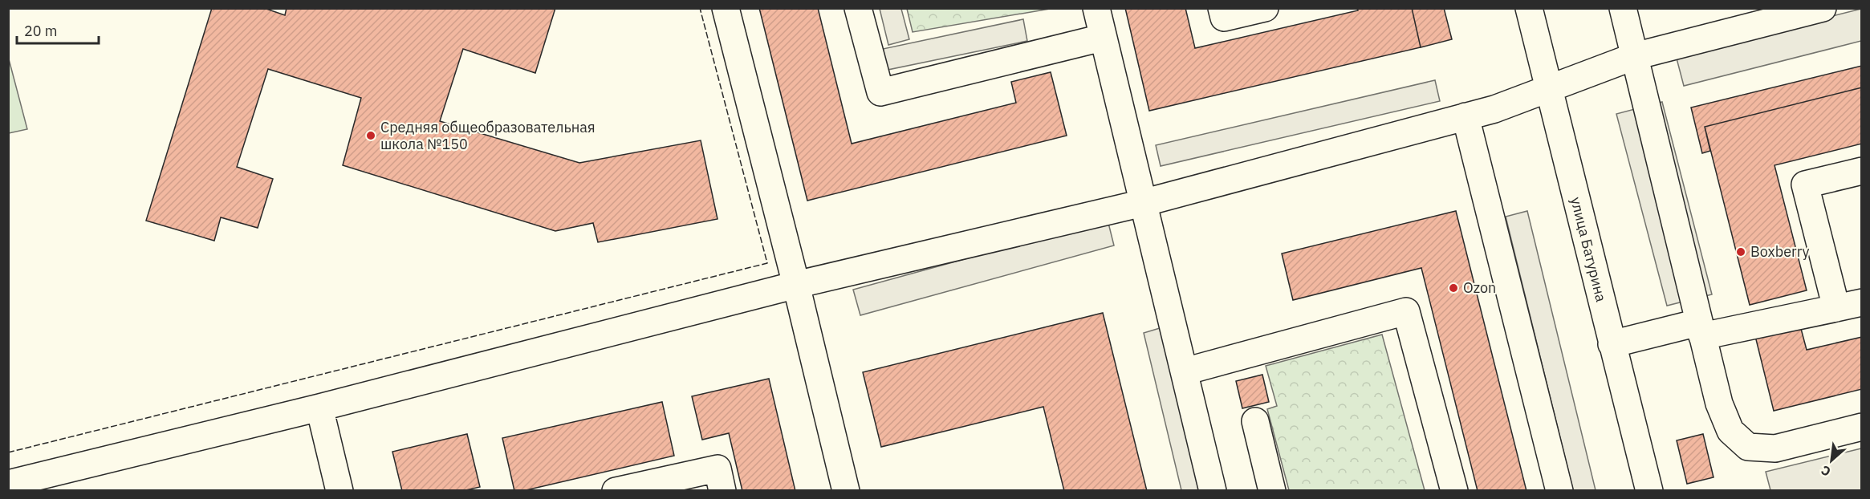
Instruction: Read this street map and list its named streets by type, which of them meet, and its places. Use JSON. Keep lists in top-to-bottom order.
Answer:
{
  "streets": {
    "street": ["улица Батурина"]
  },
  "places": ["Средняя общеобразовательная школа №150", "Boxberry", "Ozon"],
  "scale_bar": "20 m",
  "north": "bottom left"
}
